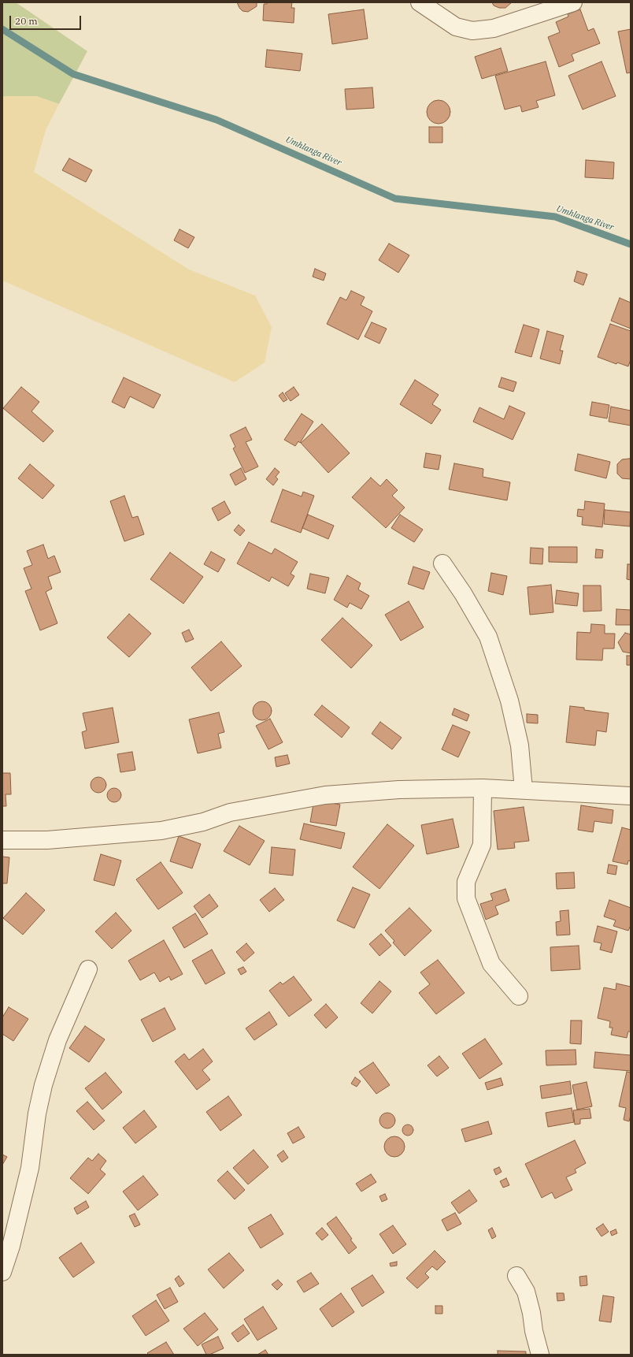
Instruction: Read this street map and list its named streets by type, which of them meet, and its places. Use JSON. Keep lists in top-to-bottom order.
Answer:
{
  "water": ["Umhlanga River"],
  "scale_bar": "20 m"
}
